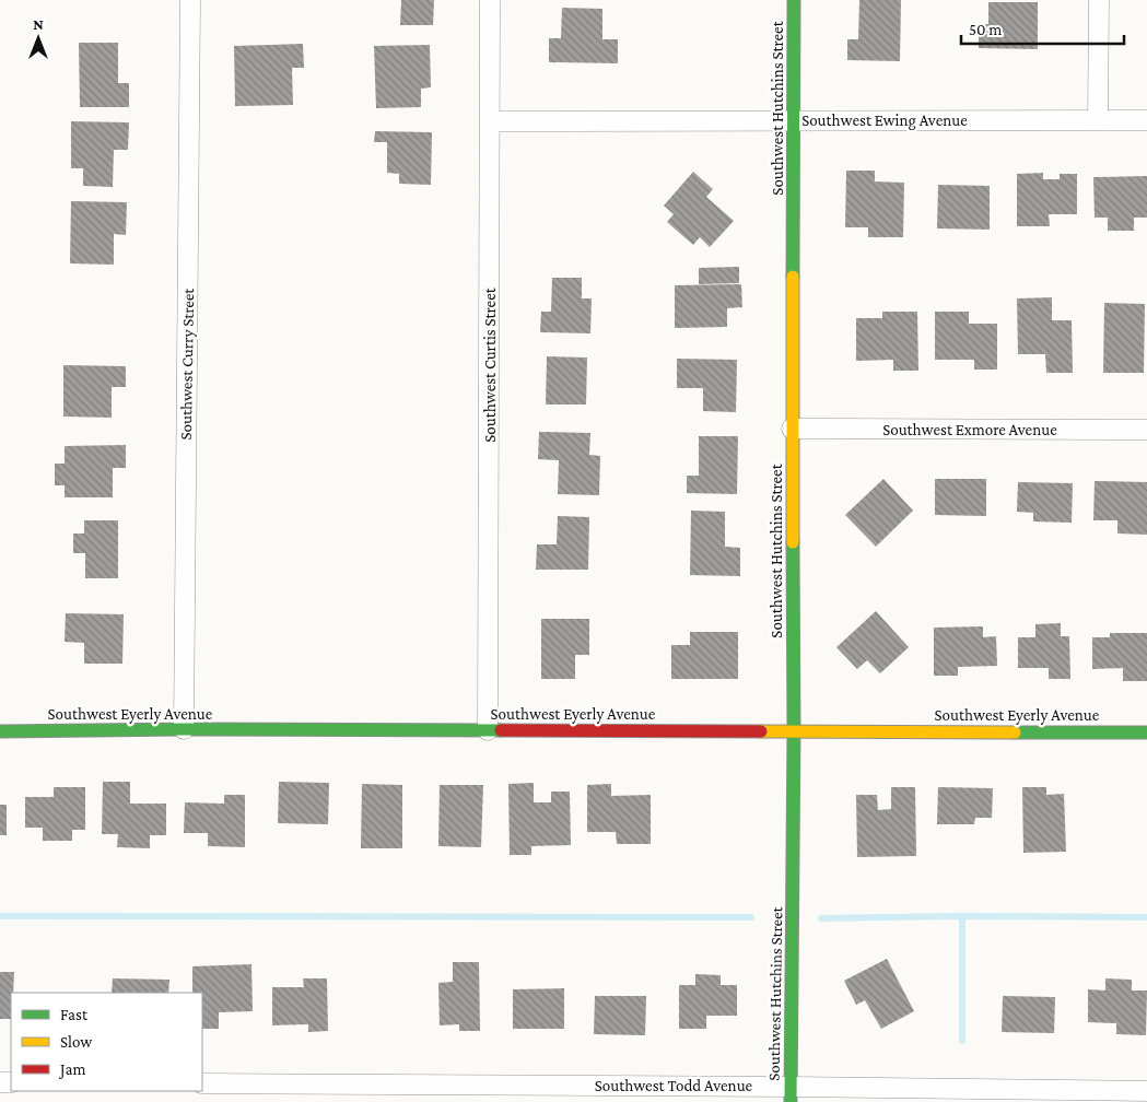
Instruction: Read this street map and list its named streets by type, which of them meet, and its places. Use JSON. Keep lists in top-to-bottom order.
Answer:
{
  "streets": {
    "street": [
      "Southwest Hutchins Street",
      "Southwest Ewing Avenue",
      "Southwest Curry Street",
      "Southwest Curtis Street",
      "Southwest Exmore Avenue",
      "Southwest Eyerly Avenue",
      "Southwest Todd Avenue"
    ]
  },
  "crossings": [
    ["Southwest Hutchins Street", "Southwest Ewing Avenue"],
    ["Southwest Hutchins Street", "Southwest Exmore Avenue"],
    ["Southwest Hutchins Street", "Southwest Eyerly Avenue"],
    ["Southwest Hutchins Street", "Southwest Todd Avenue"],
    ["Southwest Ewing Avenue", "Southwest Curtis Street"],
    ["Southwest Curry Street", "Southwest Eyerly Avenue"],
    ["Southwest Curtis Street", "Southwest Eyerly Avenue"]
  ],
  "legend": ["Fast", "Slow", "Jam"],
  "scale_bar": "50 m",
  "north": "top"
}
